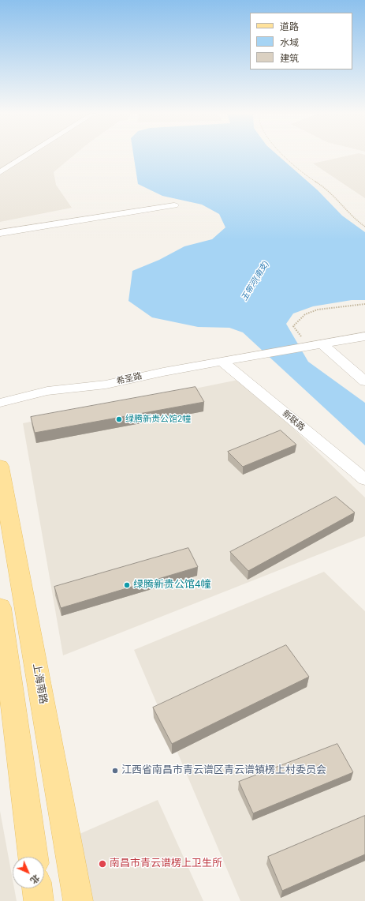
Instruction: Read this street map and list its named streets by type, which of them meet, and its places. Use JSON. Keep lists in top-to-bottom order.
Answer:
{
  "streets": {
    "main road": ["上海南路"],
    "street": ["希圣路", "新联路"]
  },
  "crossings": [
    ["希圣路", "新联路"]
  ],
  "water": ["玉带河(南支)"],
  "places": [
    "绿腾新贵公馆2幢",
    "绿腾新贵公馆4幢",
    "江西省南昌市青云谱区青云谱镇楞上村委员会",
    "南昌市青云谱楞上卫生所"
  ],
  "legend": ["道路", "水域", "建筑"],
  "north": "bottom right"
}
